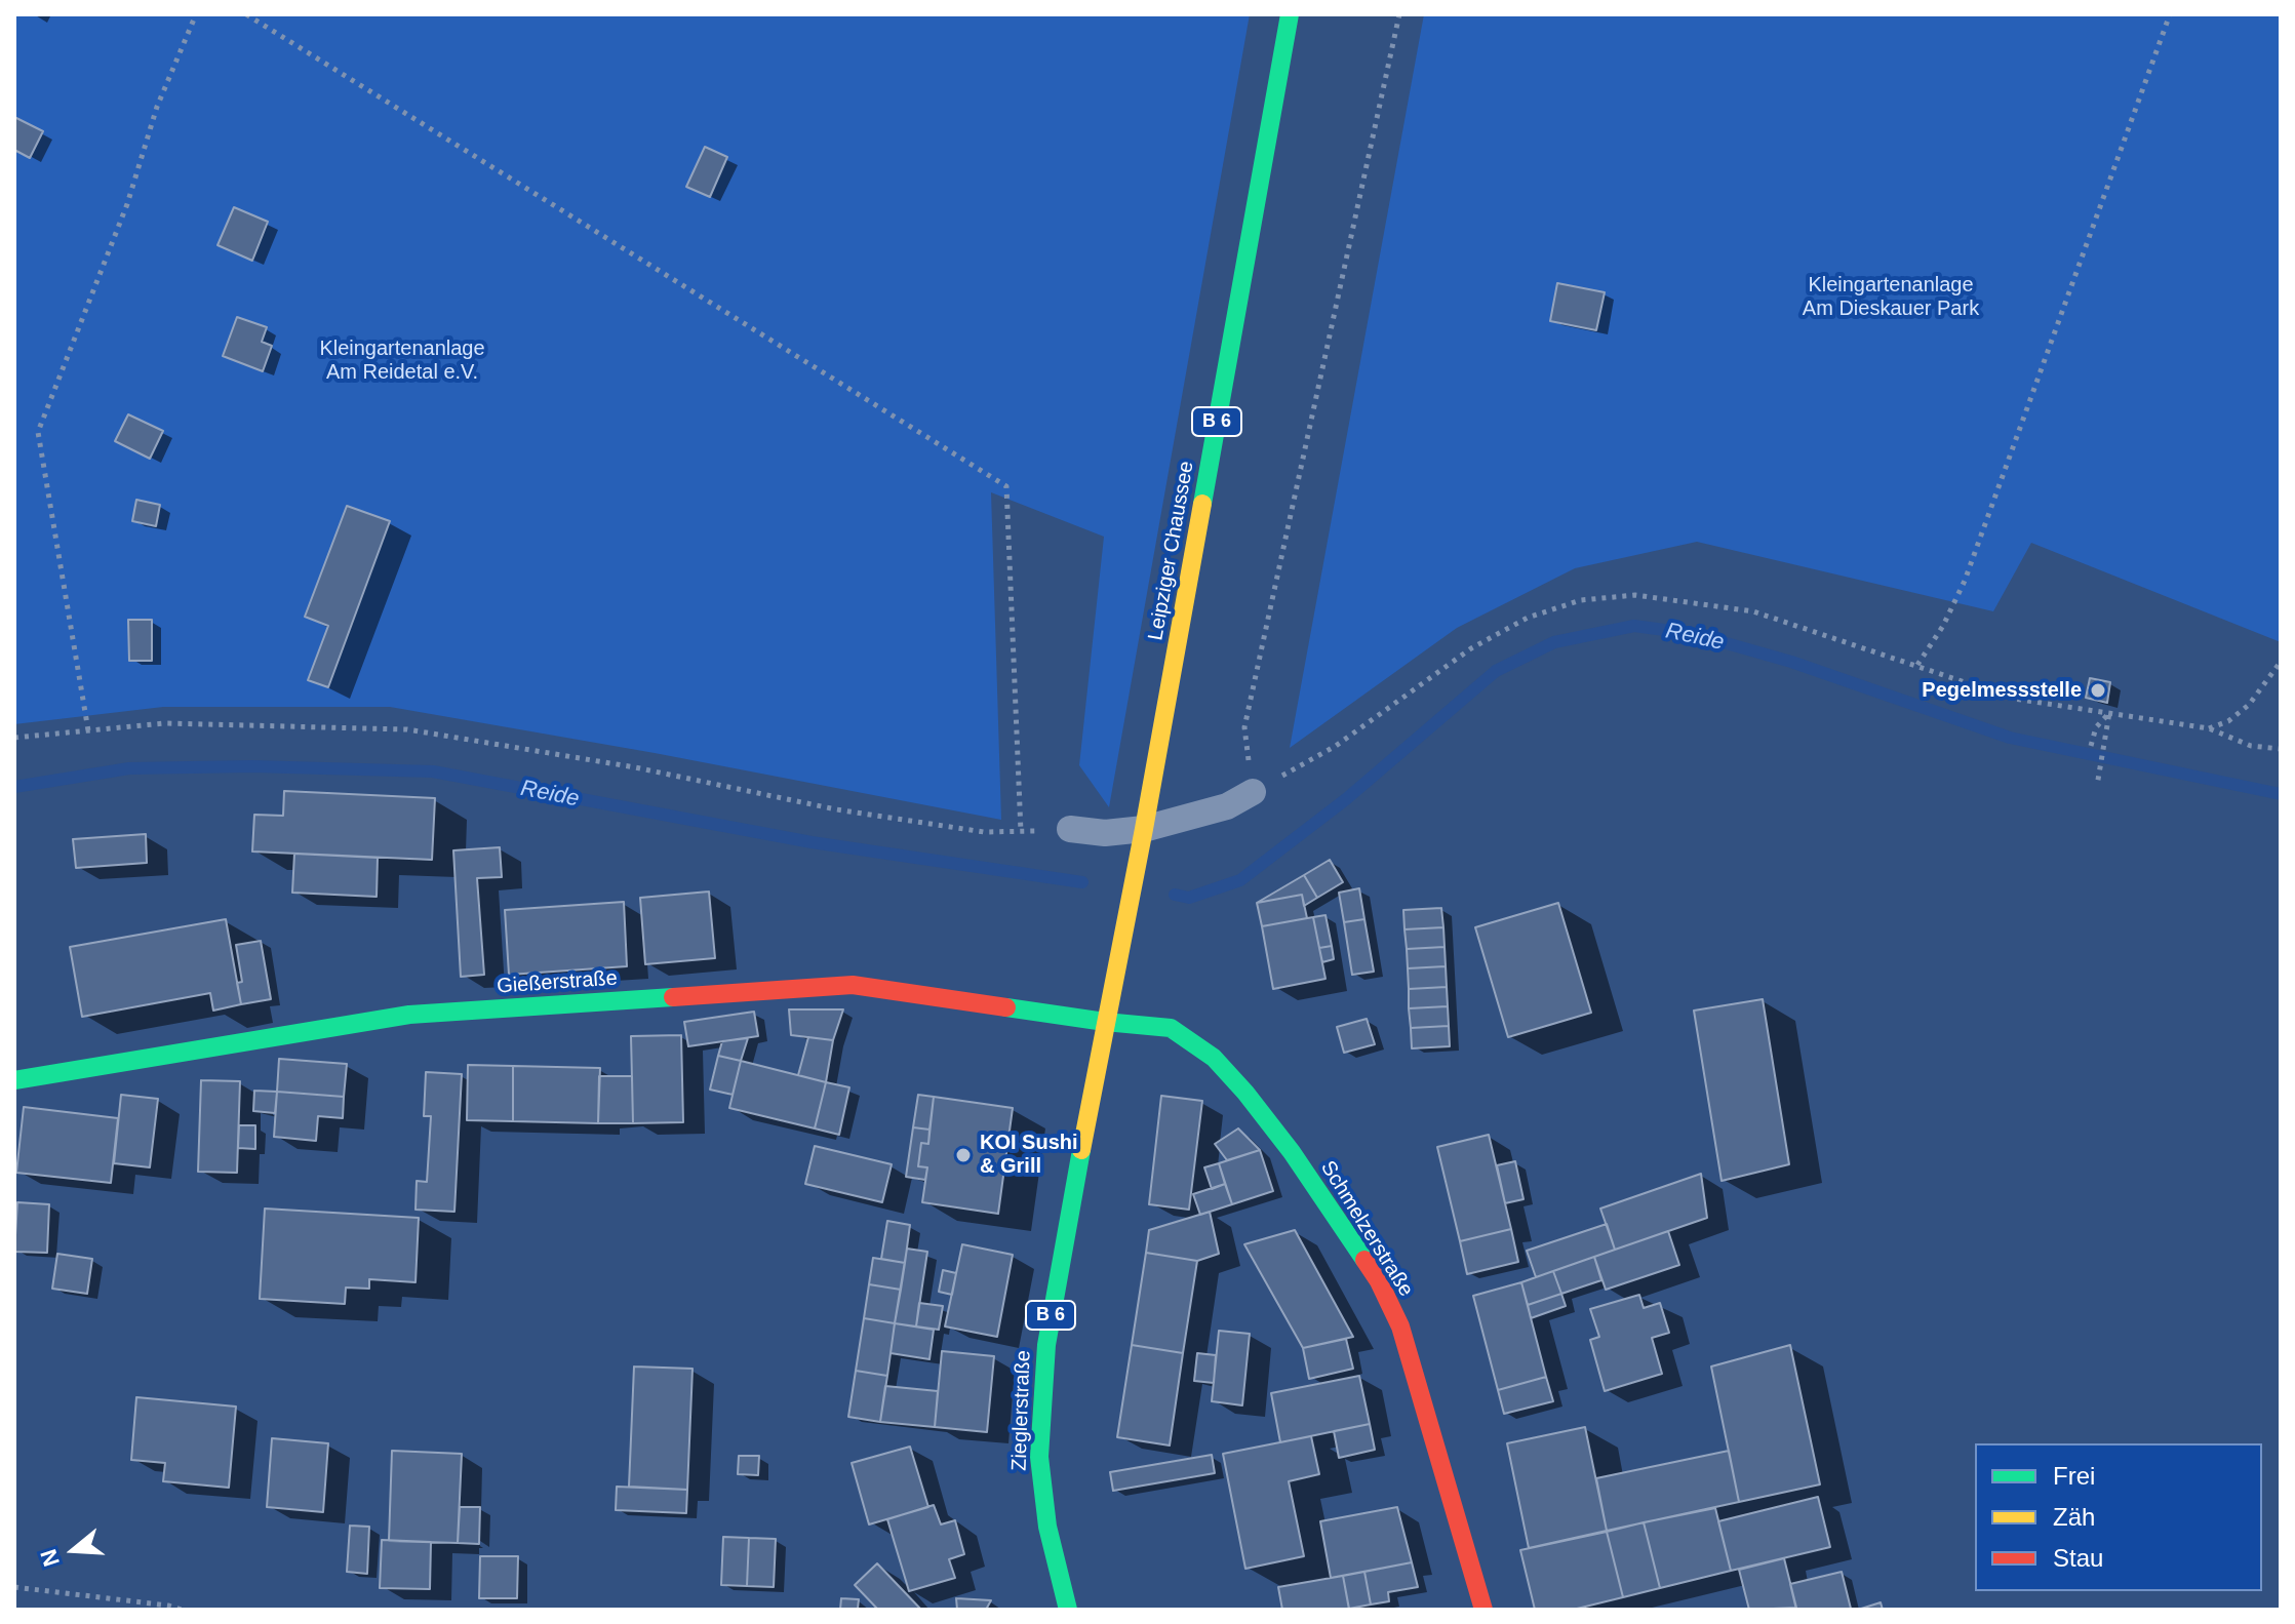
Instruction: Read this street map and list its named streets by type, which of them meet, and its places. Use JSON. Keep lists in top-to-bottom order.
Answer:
{
  "streets": {
    "street": [
      "B 6",
      "Leipziger Chaussee",
      "Gießerstraße",
      "Schmelzerstraße",
      "Zieglerstraße"
    ]
  },
  "crossings": [
    ["Leipziger Chaussee", "Zieglerstraße"],
    ["Gießerstraße", "Schmelzerstraße"],
    ["Gießerstraße", "Zieglerstraße"],
    ["Schmelzerstraße", "Zieglerstraße"]
  ],
  "water": ["Reide"],
  "parks": ["Kleingartenanlage Am Dieskauer Park", "Kleingartenanlage Am Reidetal e.V."],
  "places": ["Pegelmessstelle", "KOI Sushi & Grill"],
  "legend": ["Frei", "Zäh", "Stau"],
  "north": "left"
}
